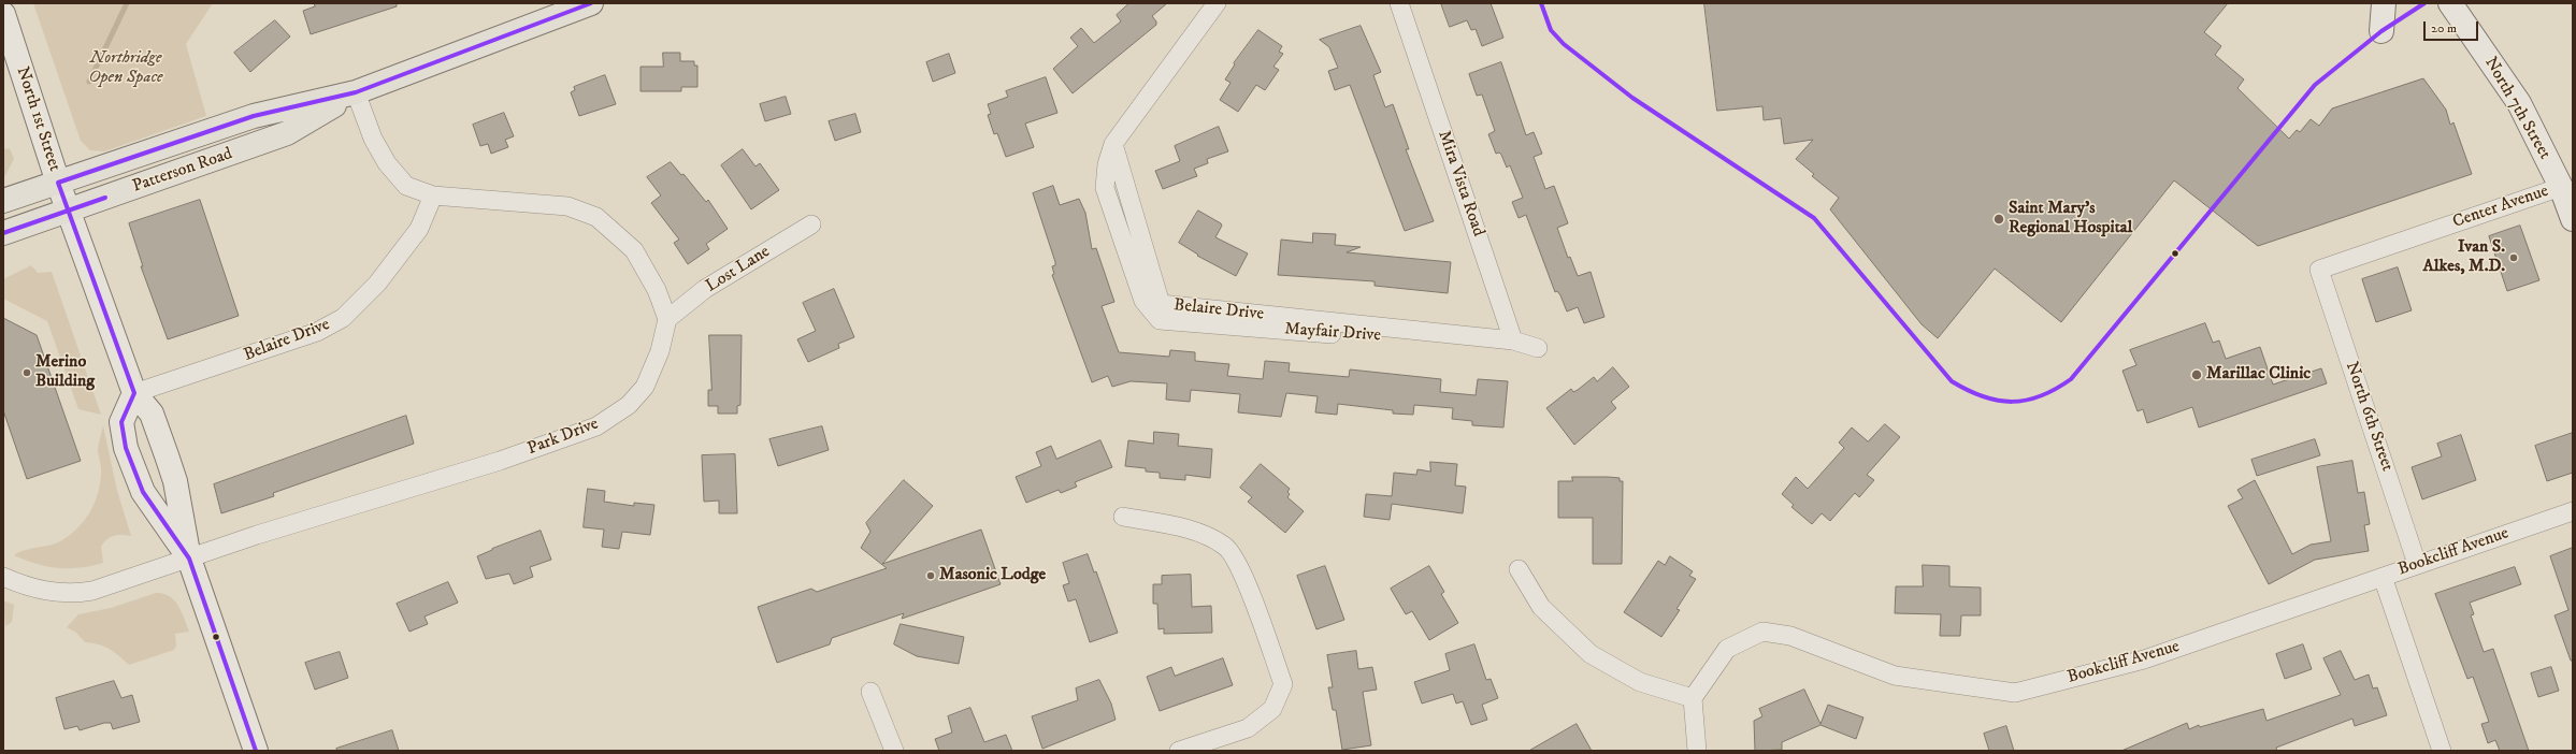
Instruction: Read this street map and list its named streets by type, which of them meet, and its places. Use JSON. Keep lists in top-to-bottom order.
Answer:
{
  "streets": {
    "main road": ["North 7th Street", "North 1st Street", "Patterson Road"],
    "street": [
      "Mira Vista Road",
      "Center Avenue",
      "Lost Lane",
      "Belaire Drive",
      "North 6th Street",
      "Park Drive",
      "Bookcliff Avenue"
    ]
  },
  "crossings": [
    ["North 7th Street", "Center Avenue"],
    ["North 1st Street", "Patterson Road"],
    ["North 1st Street", "Belaire Drive"],
    ["North 1st Street", "Park Drive"],
    ["Mira Vista Road", "Belaire Drive"],
    ["Center Avenue", "North 6th Street"],
    ["Lost Lane", "Park Drive"],
    ["North 6th Street", "Bookcliff Avenue"]
  ],
  "parks": ["Northridge Open Space"],
  "places": [
    "Saint Mary's Regional Hospital",
    "Ivan S. Alkes, M.D.",
    "Merino Building",
    "Marillac Clinic",
    "Masonic Lodge"
  ],
  "scale_bar": "20 m"
}
